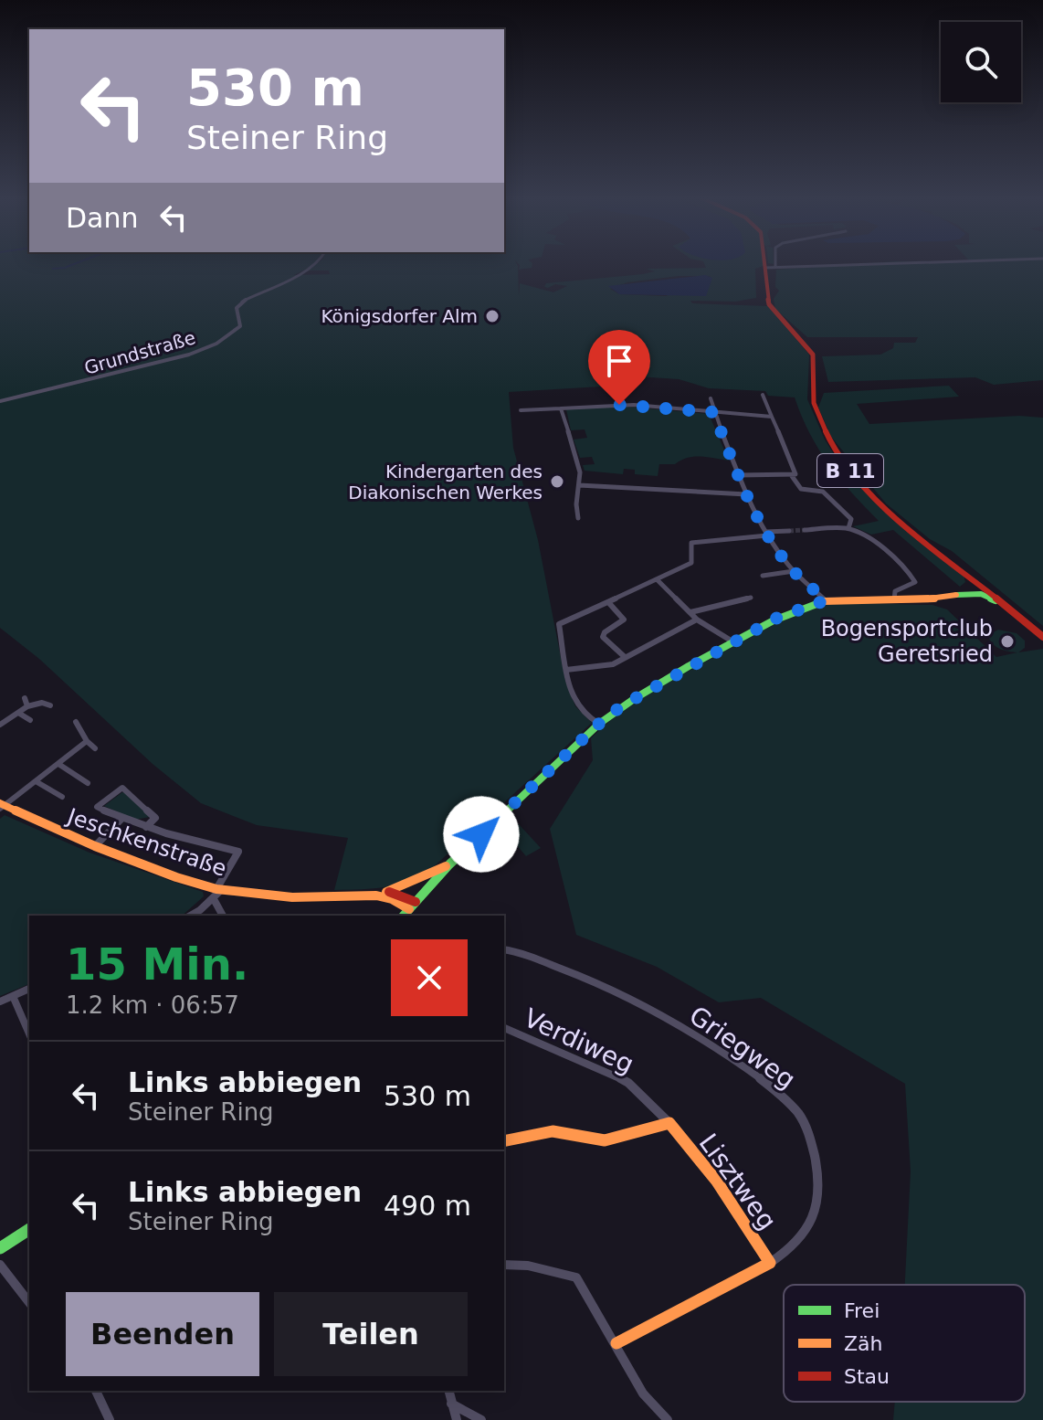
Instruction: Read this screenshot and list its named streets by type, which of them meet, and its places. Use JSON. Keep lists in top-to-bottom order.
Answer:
{
  "streets": {
    "main road": ["B 11", "Jeschkenstraße", "Lisztweg"],
    "street": ["Grundstraße", "Verdiweg", "Griegweg"]
  },
  "crossings": [
    ["Verdiweg", "Lisztweg"],
    ["Griegweg", "Lisztweg"]
  ],
  "places": ["Königsdorfer Alm", "Kindergarten des Diakonischen Werkes", "Bogensportclub Geretsried"],
  "legend": ["Frei", "Zäh", "Stau"],
  "page": {
    "turn": ["530 m", "Steiner Ring"],
    "then": "Dann",
    "heading": ["15 Min.", "1.2 km · 06:57"],
    "list": [
      {
        "name": "Links abbiegen",
        "note": "Steiner Ring",
        "value": "530 m"
      },
      {
        "name": "Links abbiegen",
        "note": "Steiner Ring",
        "value": "490 m"
      }
    ],
    "buttons": ["Beenden", "Teilen"]
  }
}
